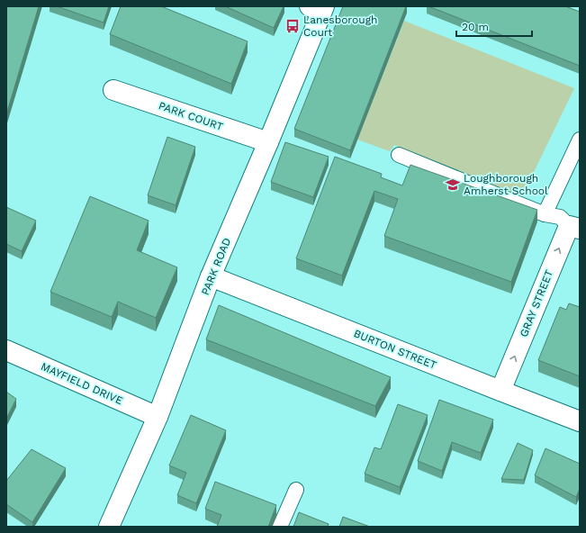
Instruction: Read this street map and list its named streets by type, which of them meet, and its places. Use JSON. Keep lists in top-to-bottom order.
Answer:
{
  "streets": {
    "street": [
      "PARK COURT",
      "PARK ROAD",
      "GRAY STREET",
      "BURTON STREET",
      "MAYFIELD DRIVE"
    ]
  },
  "crossings": [
    ["PARK COURT", "PARK ROAD"],
    ["PARK ROAD", "BURTON STREET"],
    ["PARK ROAD", "MAYFIELD DRIVE"],
    ["GRAY STREET", "BURTON STREET"]
  ],
  "one_way": ["GRAY STREET"],
  "places": {
    "bus stop": ["Lanesborough Court"],
    "school or university": ["Loughborough Amherst School"]
  },
  "scale_bar": "20 m"
}
